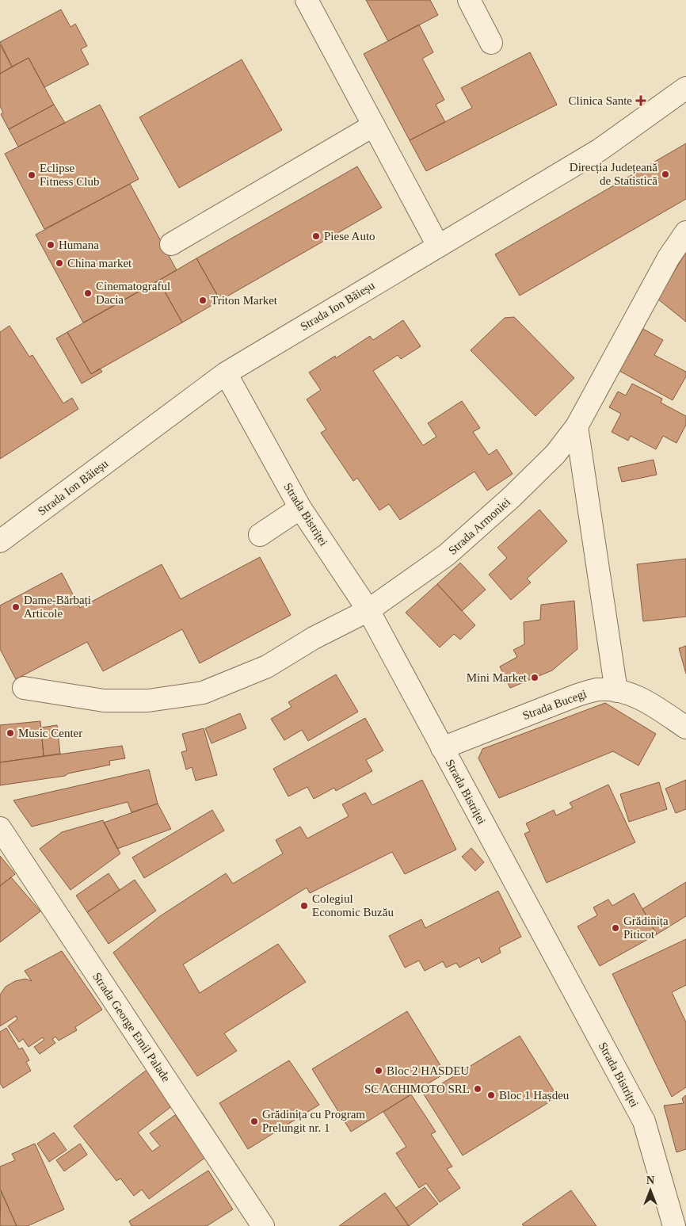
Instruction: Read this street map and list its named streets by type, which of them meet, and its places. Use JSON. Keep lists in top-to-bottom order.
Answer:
{
  "streets": {
    "street": [
      "Strada Ion Băieșu",
      "Strada Bistriței",
      "Strada Armoniei",
      "Strada Bucegi",
      "Strada George Emil Palade"
    ]
  },
  "crossings": [
    ["Strada Ion Băieșu", "Strada Bistriței"],
    ["Strada Bistriței", "Strada Armoniei"],
    ["Strada Bistriței", "Strada Bucegi"]
  ],
  "places": {
    "health": ["Clinica Sante"],
    "other": [
      "Direcția Județeană de Statistică",
      "Eclipse Fitness Club",
      "Piese Auto",
      "Humana",
      "China market",
      "Cinematograful Dacia",
      "Triton Market",
      "Dame-Bărbați Articole",
      "Mini Market",
      "Music Center",
      "Colegiul Economic Buzău",
      "Grădinița Piticot",
      "Bloc 2 HASDEU",
      "SC ACHIMOTO SRL",
      "Bloc 1 Hașdeu",
      "Grădinița cu Program Prelungit nr. 1"
    ]
  },
  "north": "top"
}
